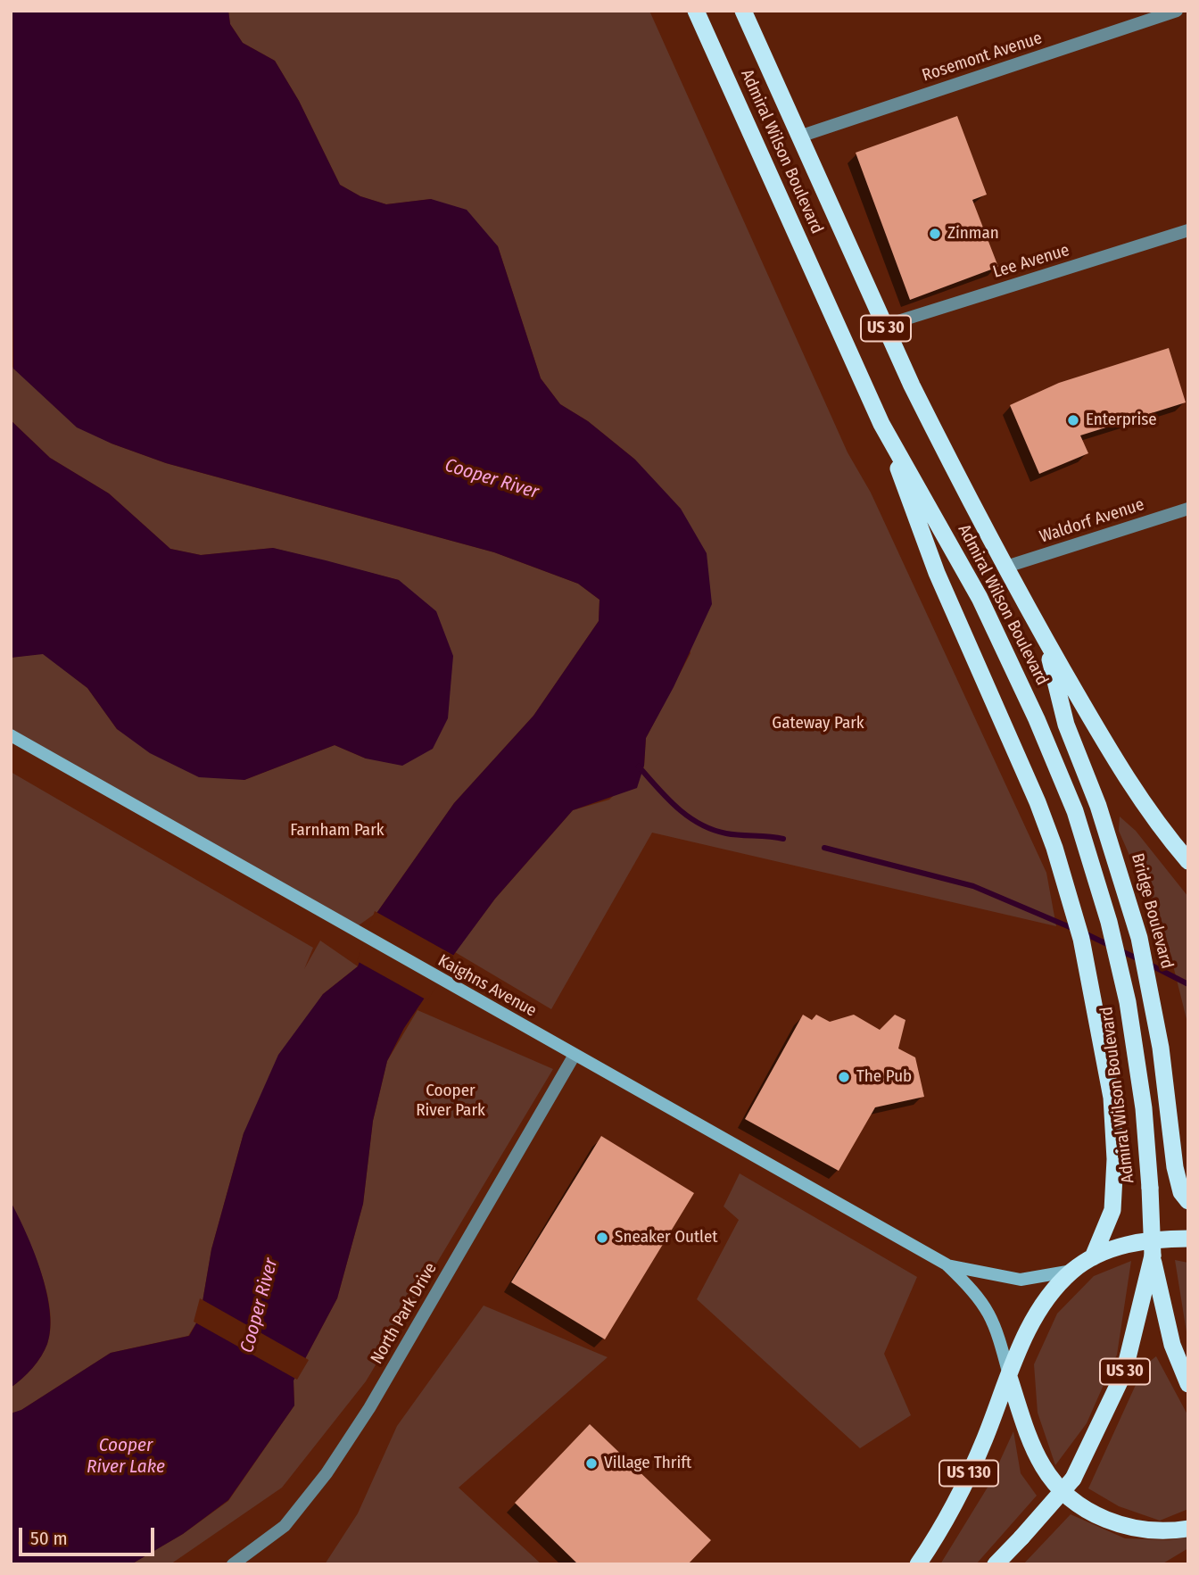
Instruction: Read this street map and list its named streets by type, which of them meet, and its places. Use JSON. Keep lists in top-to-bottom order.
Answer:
{
  "streets": {
    "highway": [
      "Admiral Wilson Boulevard",
      "US 30",
      "Bridge Boulevard",
      "US 130"
    ],
    "main road": ["Kaighns Avenue"],
    "street": [
      "Rosemont Avenue",
      "Lee Avenue",
      "Waldorf Avenue",
      "North Park Drive"
    ]
  },
  "crossings": [
    ["Rosemont Avenue", "Admiral Wilson Boulevard"],
    ["Admiral Wilson Boulevard", "Lee Avenue"],
    ["Admiral Wilson Boulevard", "US 30"],
    ["Admiral Wilson Boulevard", "Waldorf Avenue"],
    ["Admiral Wilson Boulevard", "Bridge Boulevard"],
    ["Kaighns Avenue", "North Park Drive"],
    ["Kaighns Avenue", "US 130"]
  ],
  "water": ["Cooper River", "Cooper River Lake"],
  "parks": ["Gateway Park", "Farnham Park", "Cooper River Park"],
  "places": [
    "Zinman",
    "Enterprise",
    "The Pub",
    "Sneaker Outlet",
    "Village Thrift"
  ],
  "scale_bar": "50 m"
}
